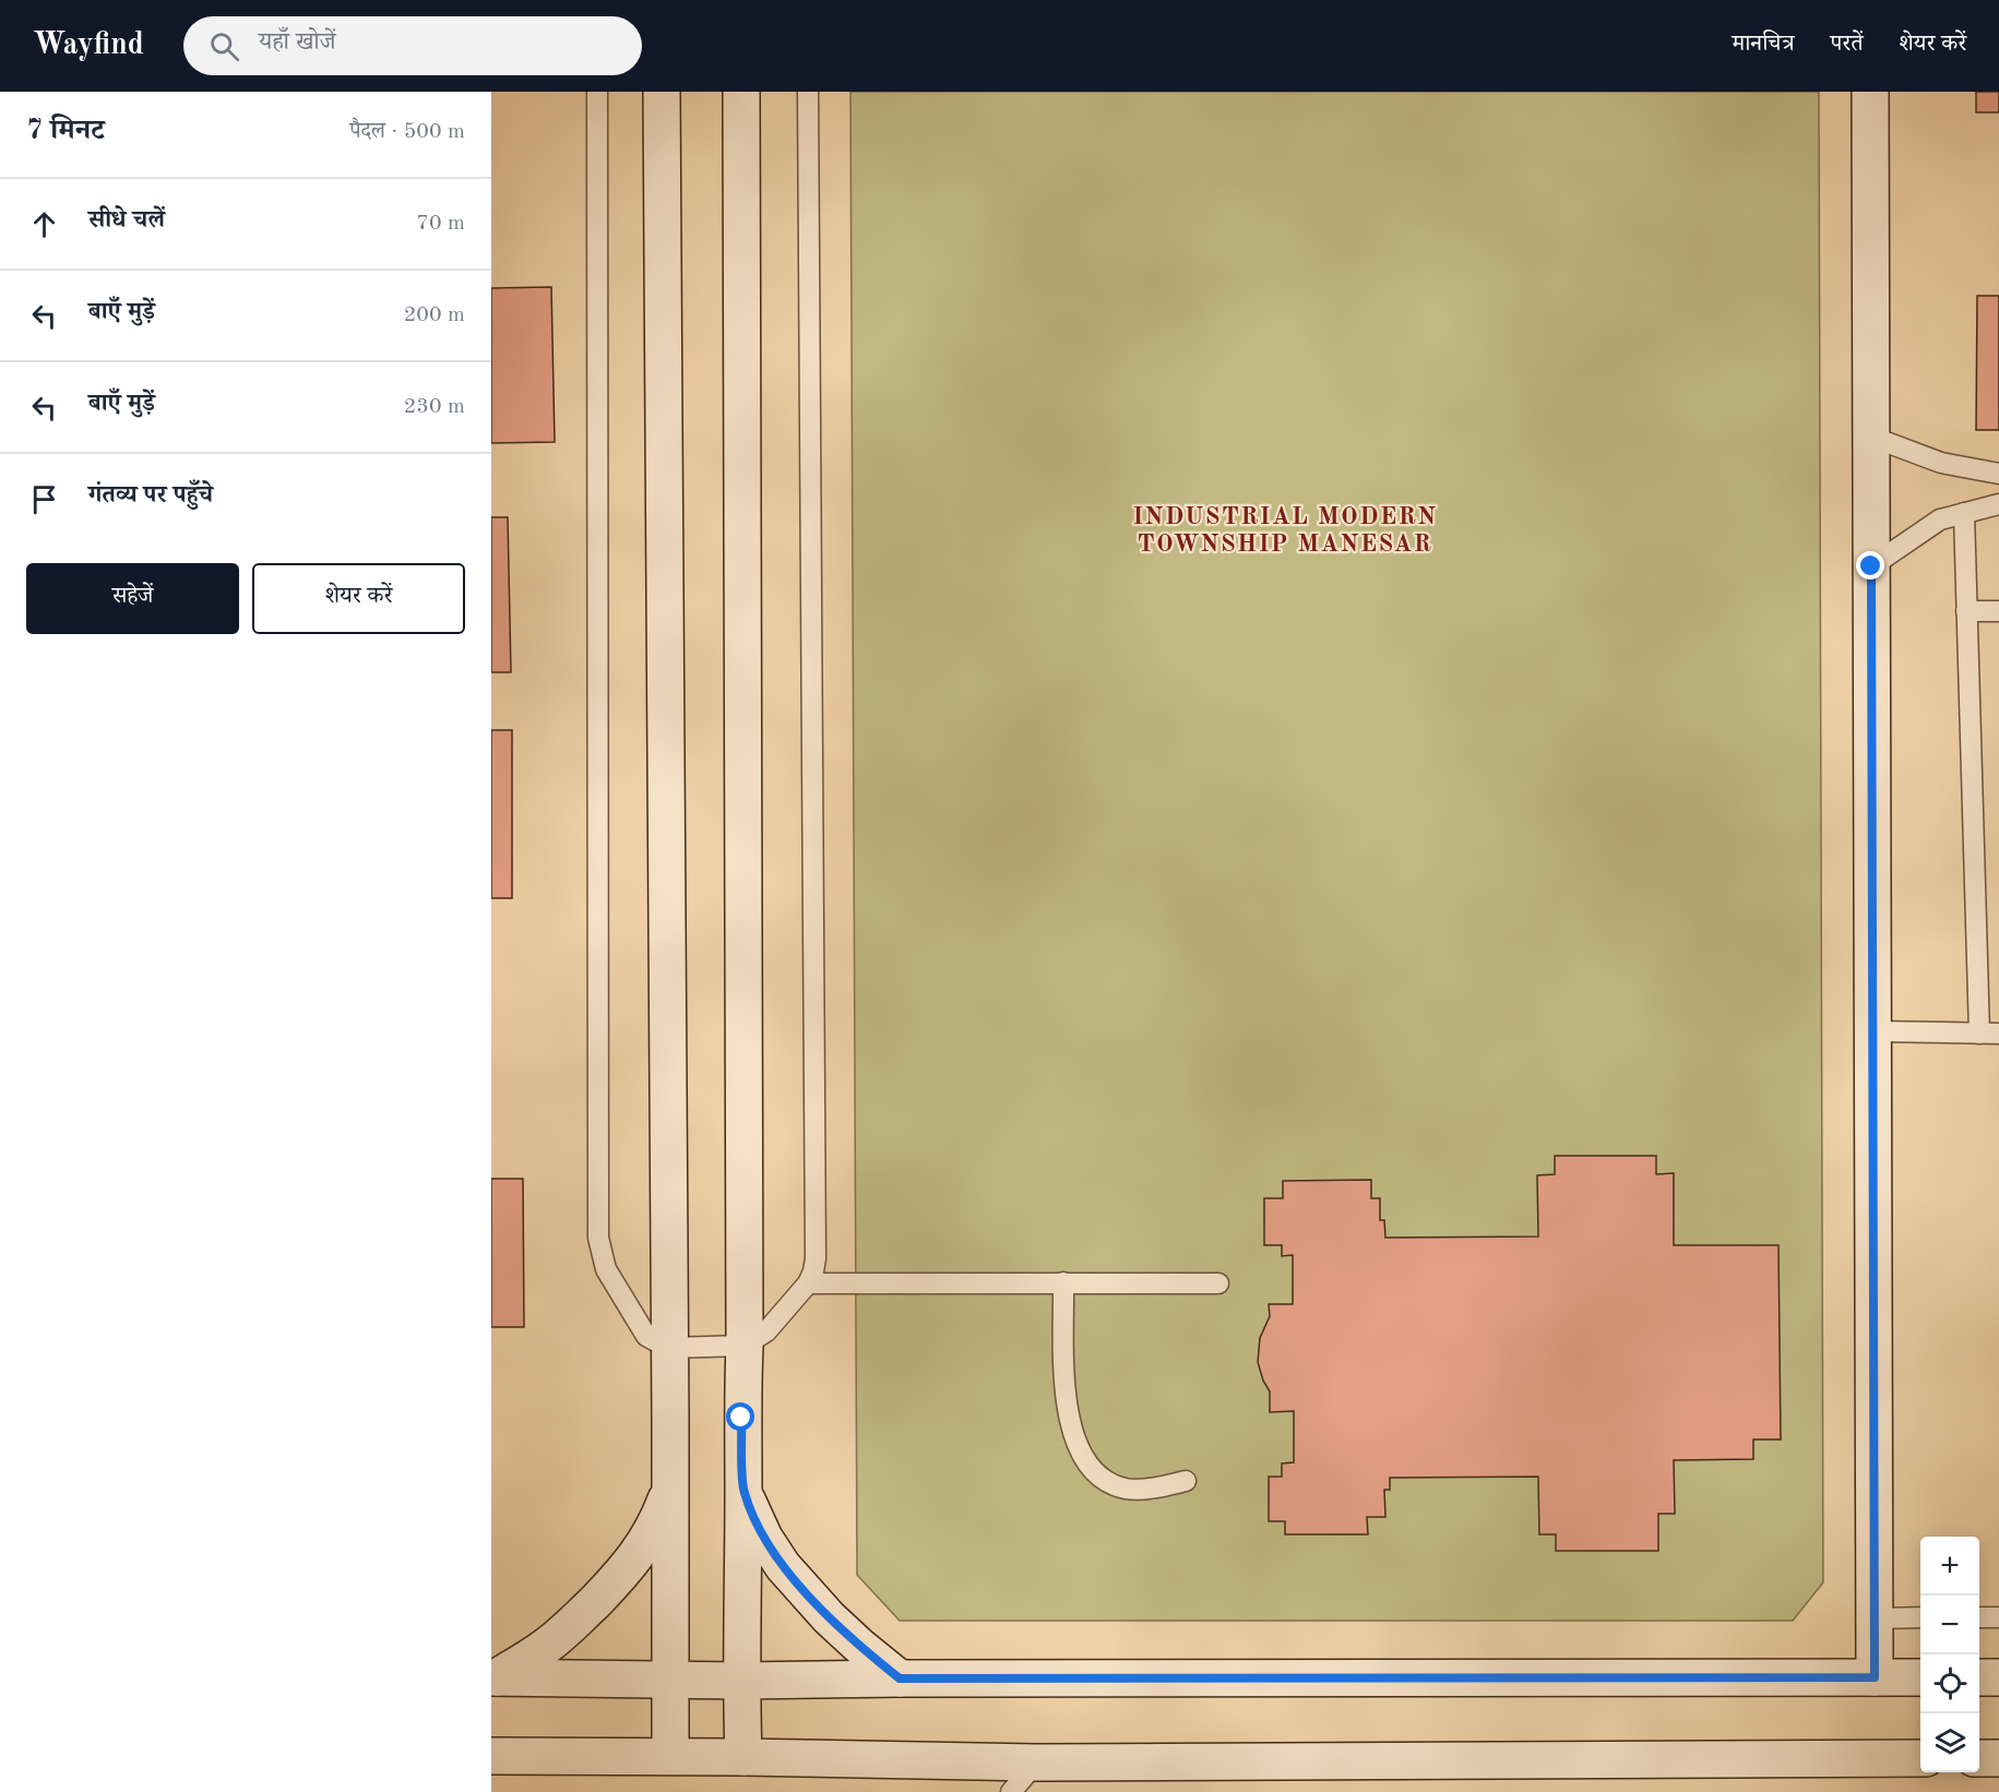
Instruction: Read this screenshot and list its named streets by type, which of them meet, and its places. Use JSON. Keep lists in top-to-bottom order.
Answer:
{
  "districts": ["INDUSTRIAL MODERN TOWNSHIP MANESAR"],
  "page": {
    "header": "Wayfind",
    "search": "यहाँ खोजें",
    "nav": ["मानचित्र", "परतें", "शेयर करें"],
    "heading": ["7 मिनट", "पैदल · 500 m"],
    "list": [
      ["सीधे चलें", "70 m"],
      ["बाएँ मुड़ें", "200 m"],
      ["बाएँ मुड़ें", "230 m"],
      "गंतव्य पर पहुँचे"
    ],
    "buttons": ["सहेजें", "शेयर करें"],
    "map_buttons": ["+", "−"]
  }
}
